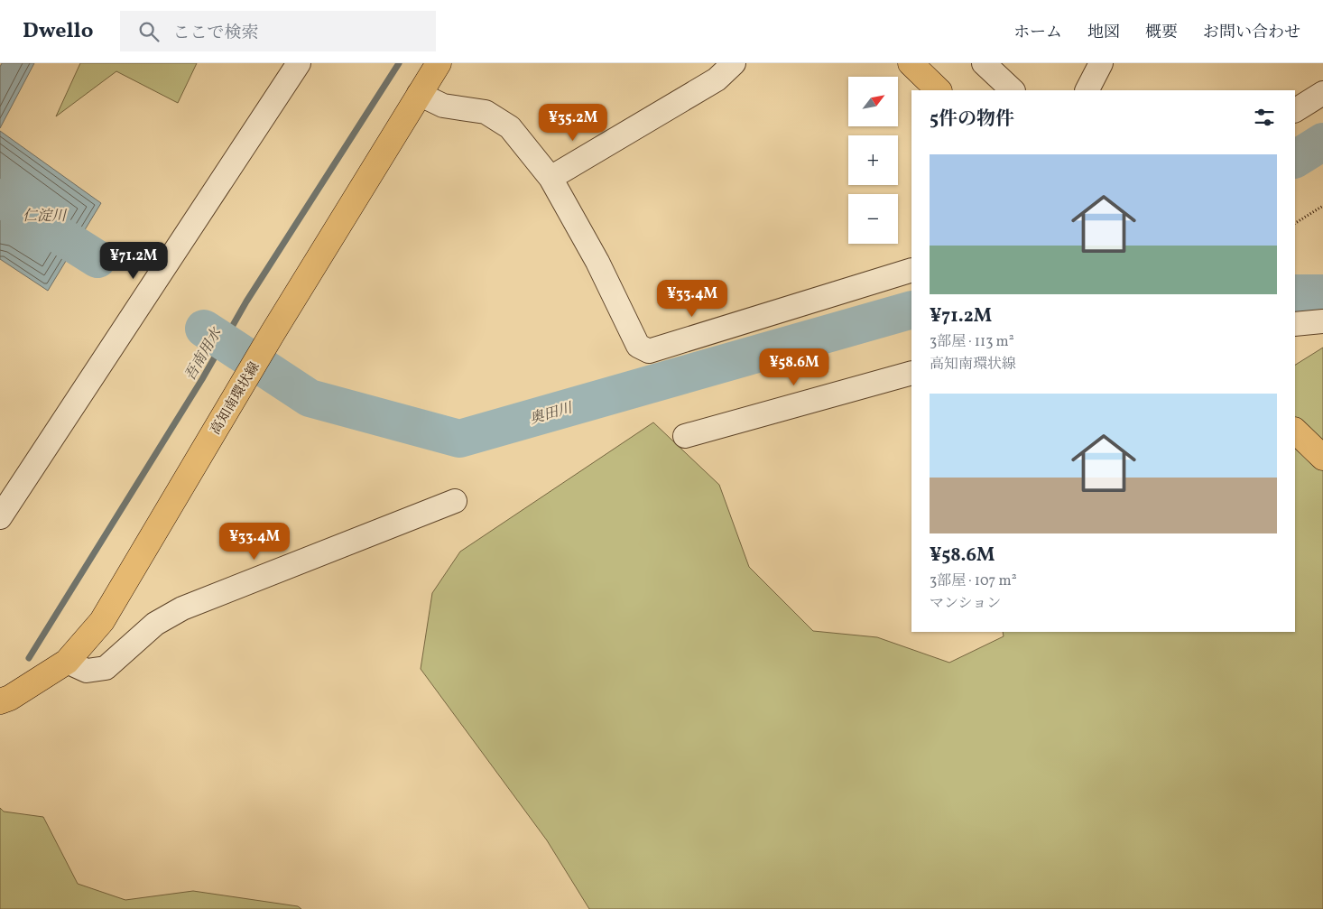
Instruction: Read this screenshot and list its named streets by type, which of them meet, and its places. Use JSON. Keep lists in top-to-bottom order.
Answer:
{
  "streets": {
    "main road": ["高知南環状線"]
  },
  "water": ["仁淀川", "吾南用水", "奥田川"],
  "north": "top right",
  "page": {
    "header": "Dwello",
    "search": "ここで検索",
    "nav": [
      "ホーム",
      "地図",
      "概要",
      "お問い合わせ"
    ],
    "map_buttons": ["+", "−"],
    "heading": "5件の物件",
    "price": [
      "¥35.2M",
      "¥71.2M",
      "¥33.4M",
      "¥58.6M",
      "¥33.4M"
    ],
    "list": [
      {
        "name": "¥71.2M",
        "note": "3部屋 · 113 m² · 高知南環状線"
      },
      {
        "name": "¥58.6M",
        "note": "3部屋 · 107 m² · マンション"
      }
    ]
  }
}
